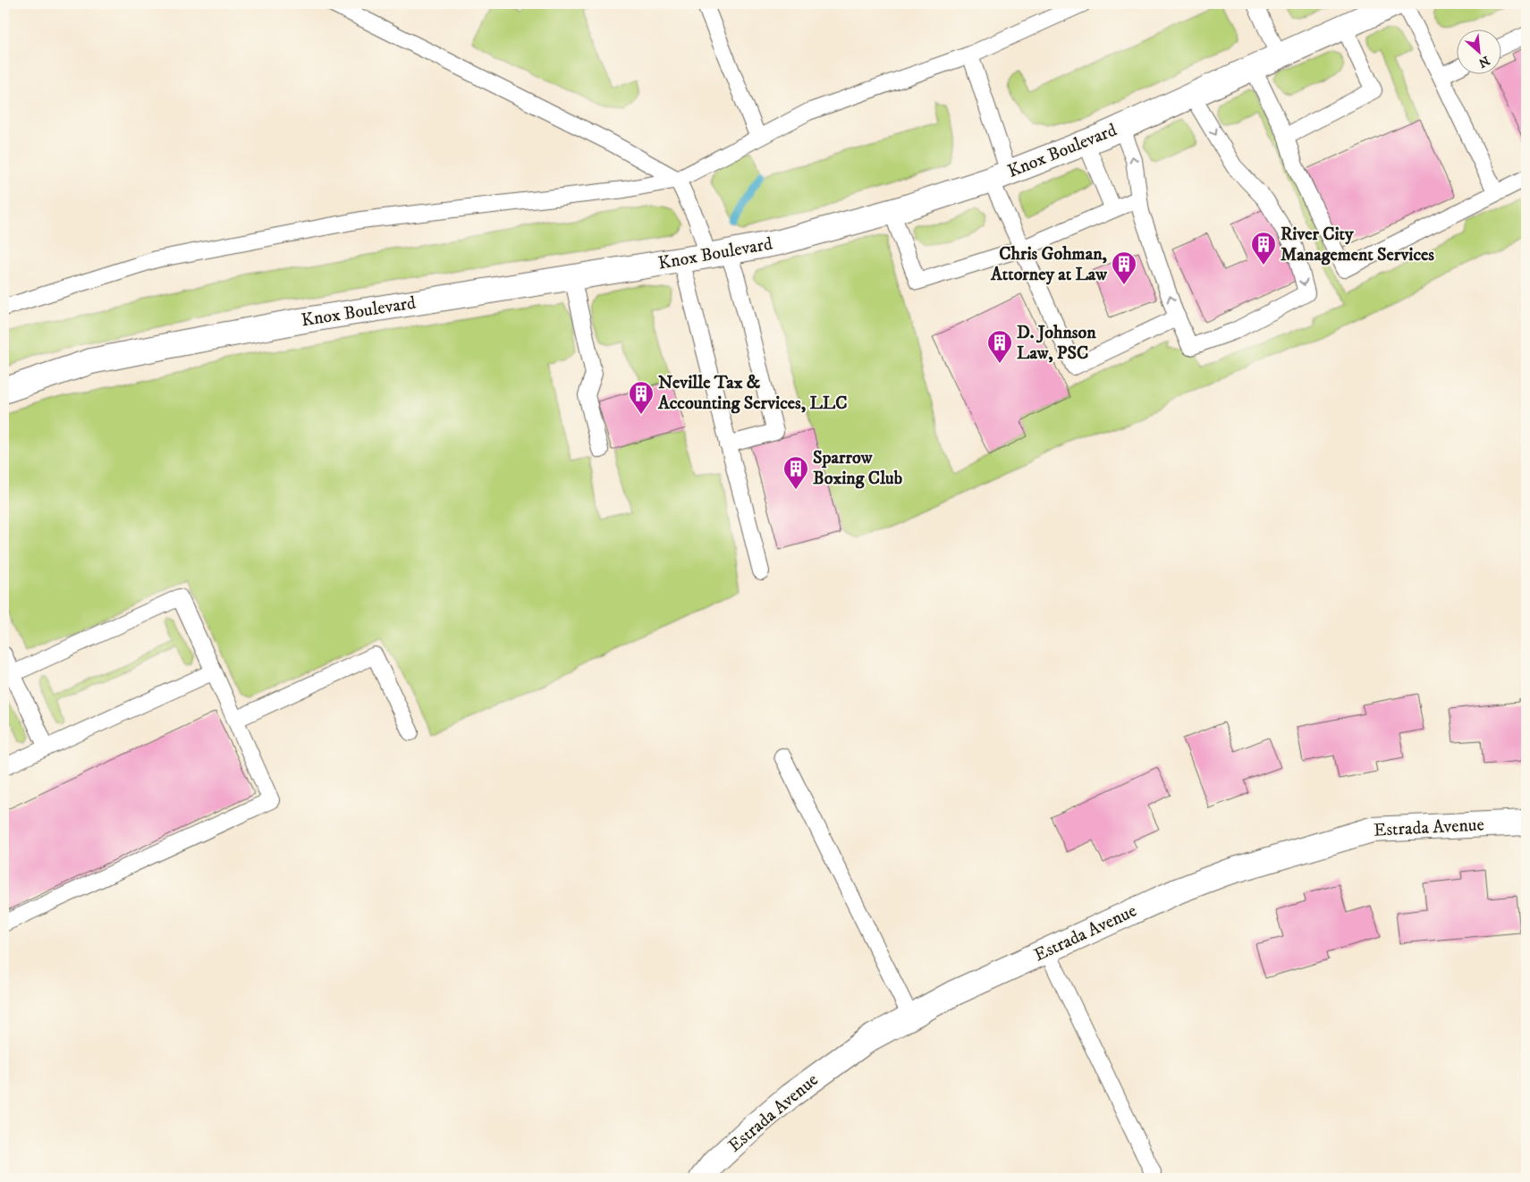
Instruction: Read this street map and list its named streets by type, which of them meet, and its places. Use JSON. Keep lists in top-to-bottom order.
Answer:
{
  "streets": {
    "main road": ["Knox Boulevard", "Estrada Avenue"]
  },
  "places": {
    "building": [
      "River City Management Services",
      "Chris Gohman, Attorney at Law",
      "D. Johnson Law, PSC",
      "Neville Tax & Accounting Services, LLC",
      "Sparrow Boxing Club"
    ]
  },
  "north": "bottom right"
}
